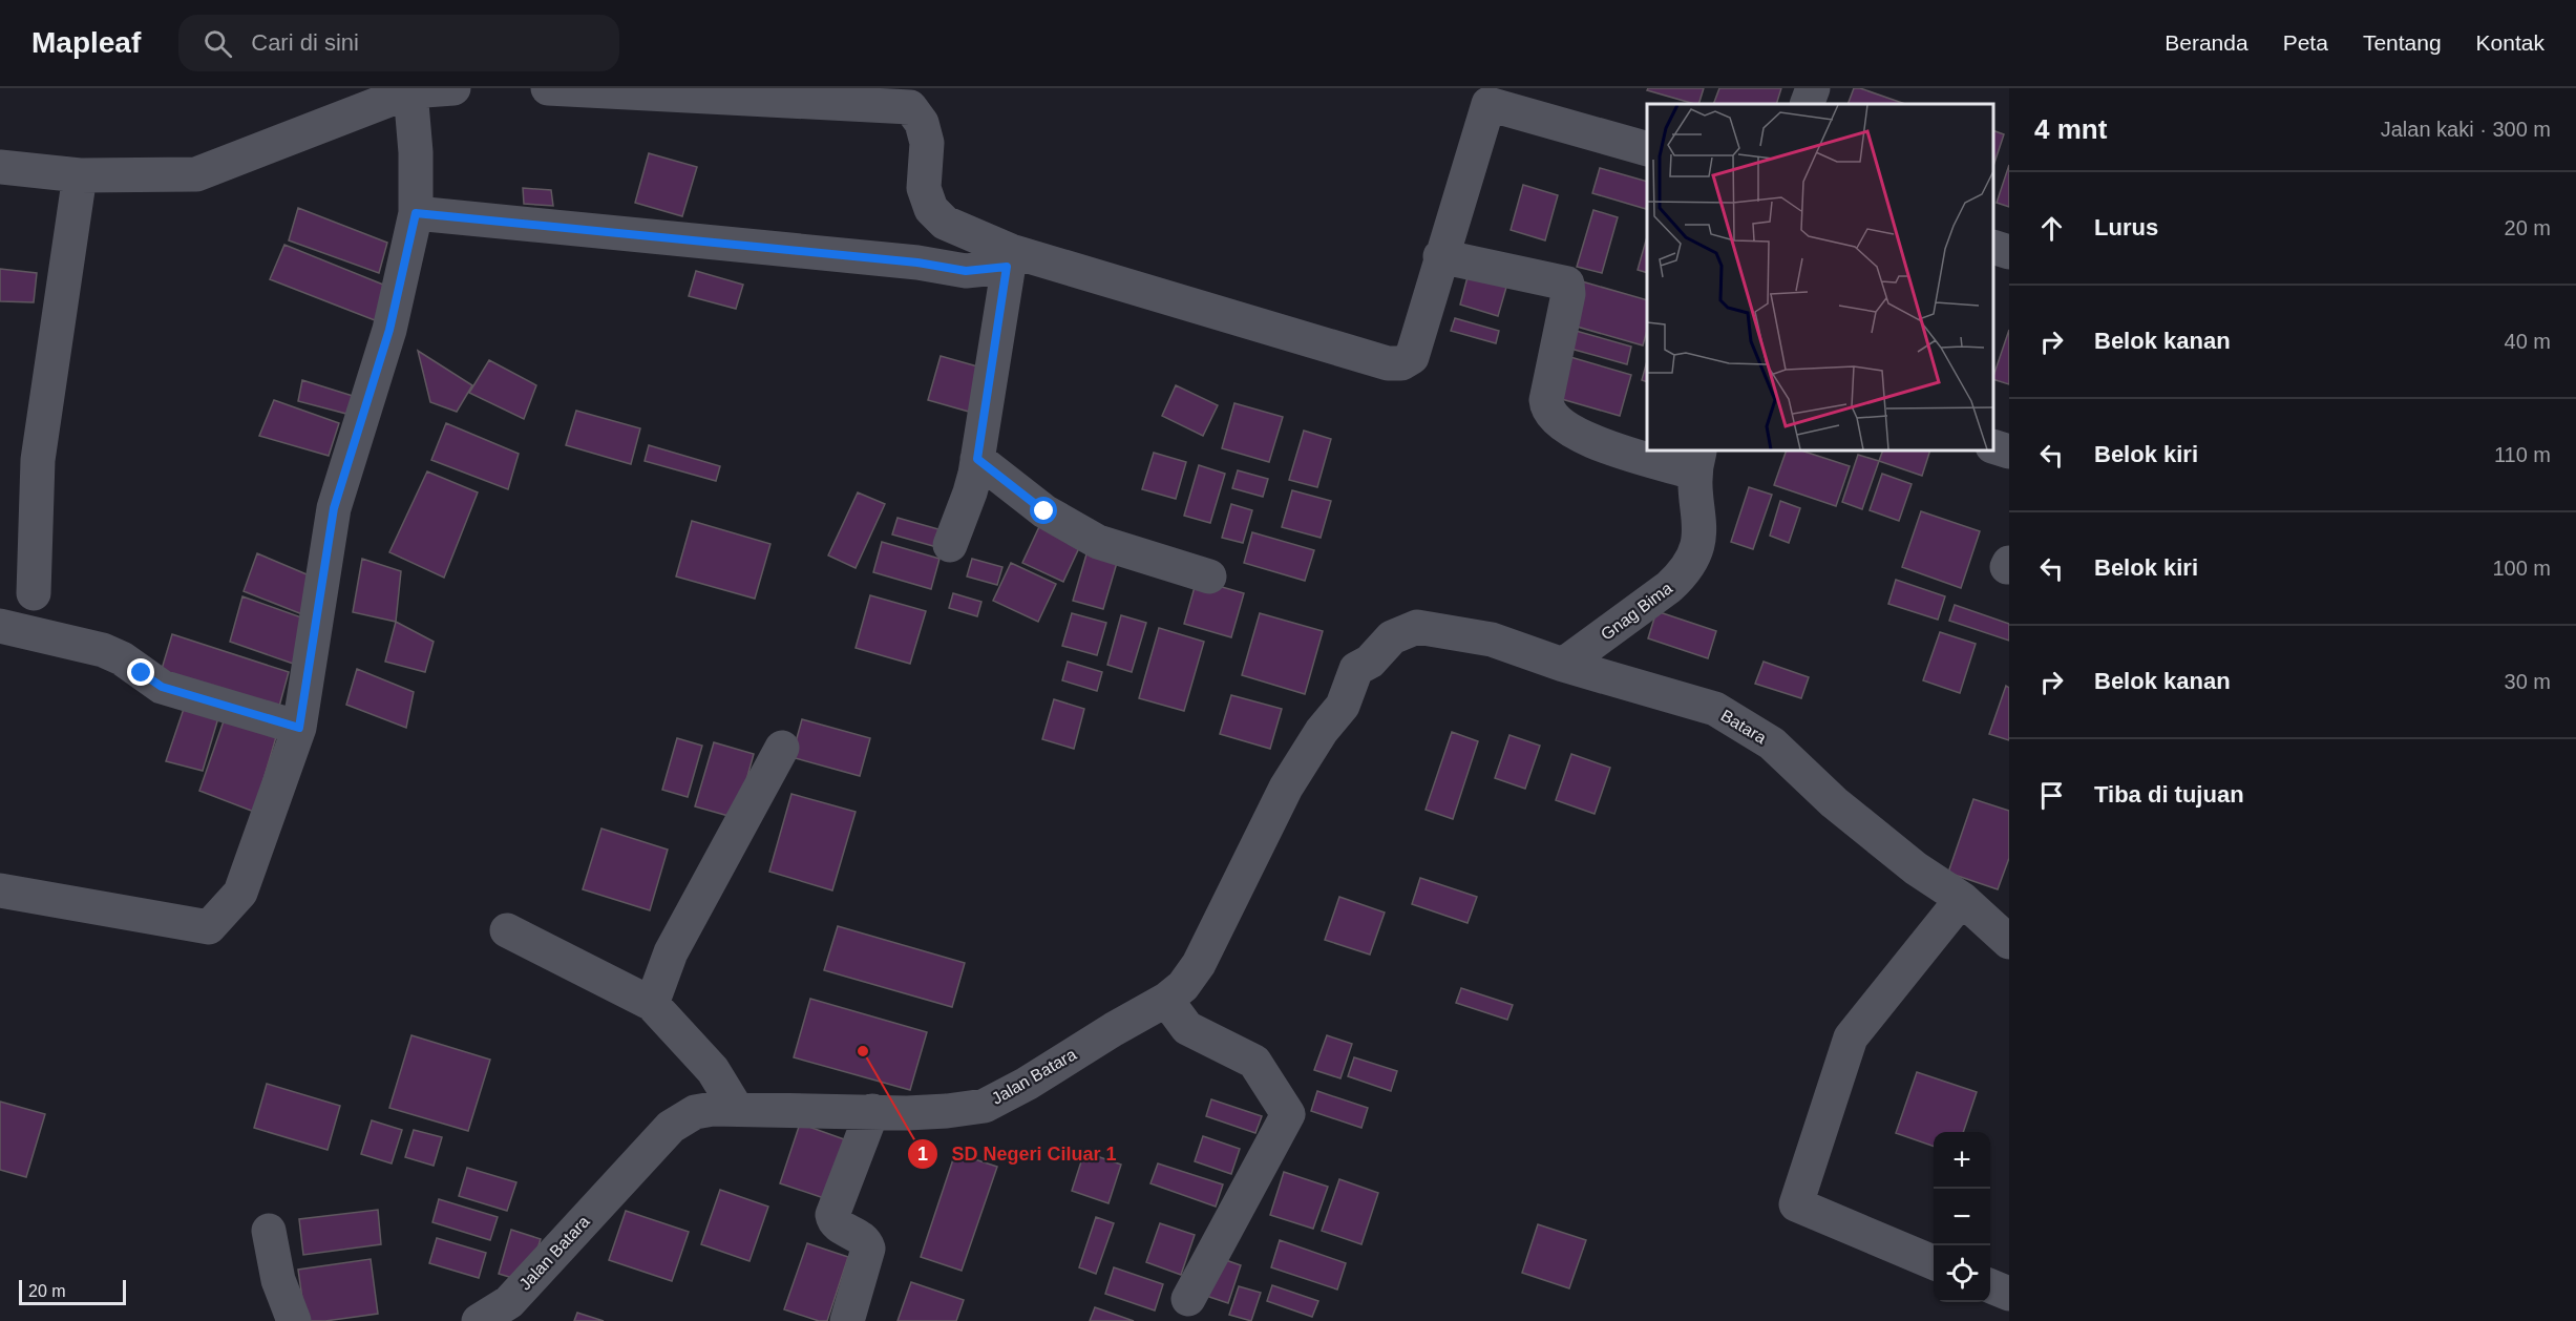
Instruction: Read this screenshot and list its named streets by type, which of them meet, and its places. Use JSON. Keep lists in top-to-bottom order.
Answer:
{
  "streets": {
    "street": ["Gnag Bima", "Batara", "Jalan Batara"]
  },
  "crossings": [
    ["Gnag Bima", "Batara"],
    ["Batara", "Jalan Batara"]
  ],
  "places": ["SD Negeri Ciluar 1"],
  "scale_bar": "20 m",
  "page": {
    "header": "Mapleaf",
    "search": "Cari di sini",
    "nav": [
      "Beranda",
      "Peta",
      "Tentang",
      "Kontak"
    ],
    "heading": ["4 mnt", "Jalan kaki · 300 m"],
    "list": [
      ["Lurus", "20 m"],
      ["Belok kanan", "40 m"],
      ["Belok kiri", "110 m"],
      ["Belok kiri", "100 m"],
      ["Belok kanan", "30 m"],
      "Tiba di tujuan"
    ],
    "map_buttons": ["+", "−"],
    "scale": "20 m"
  }
}
